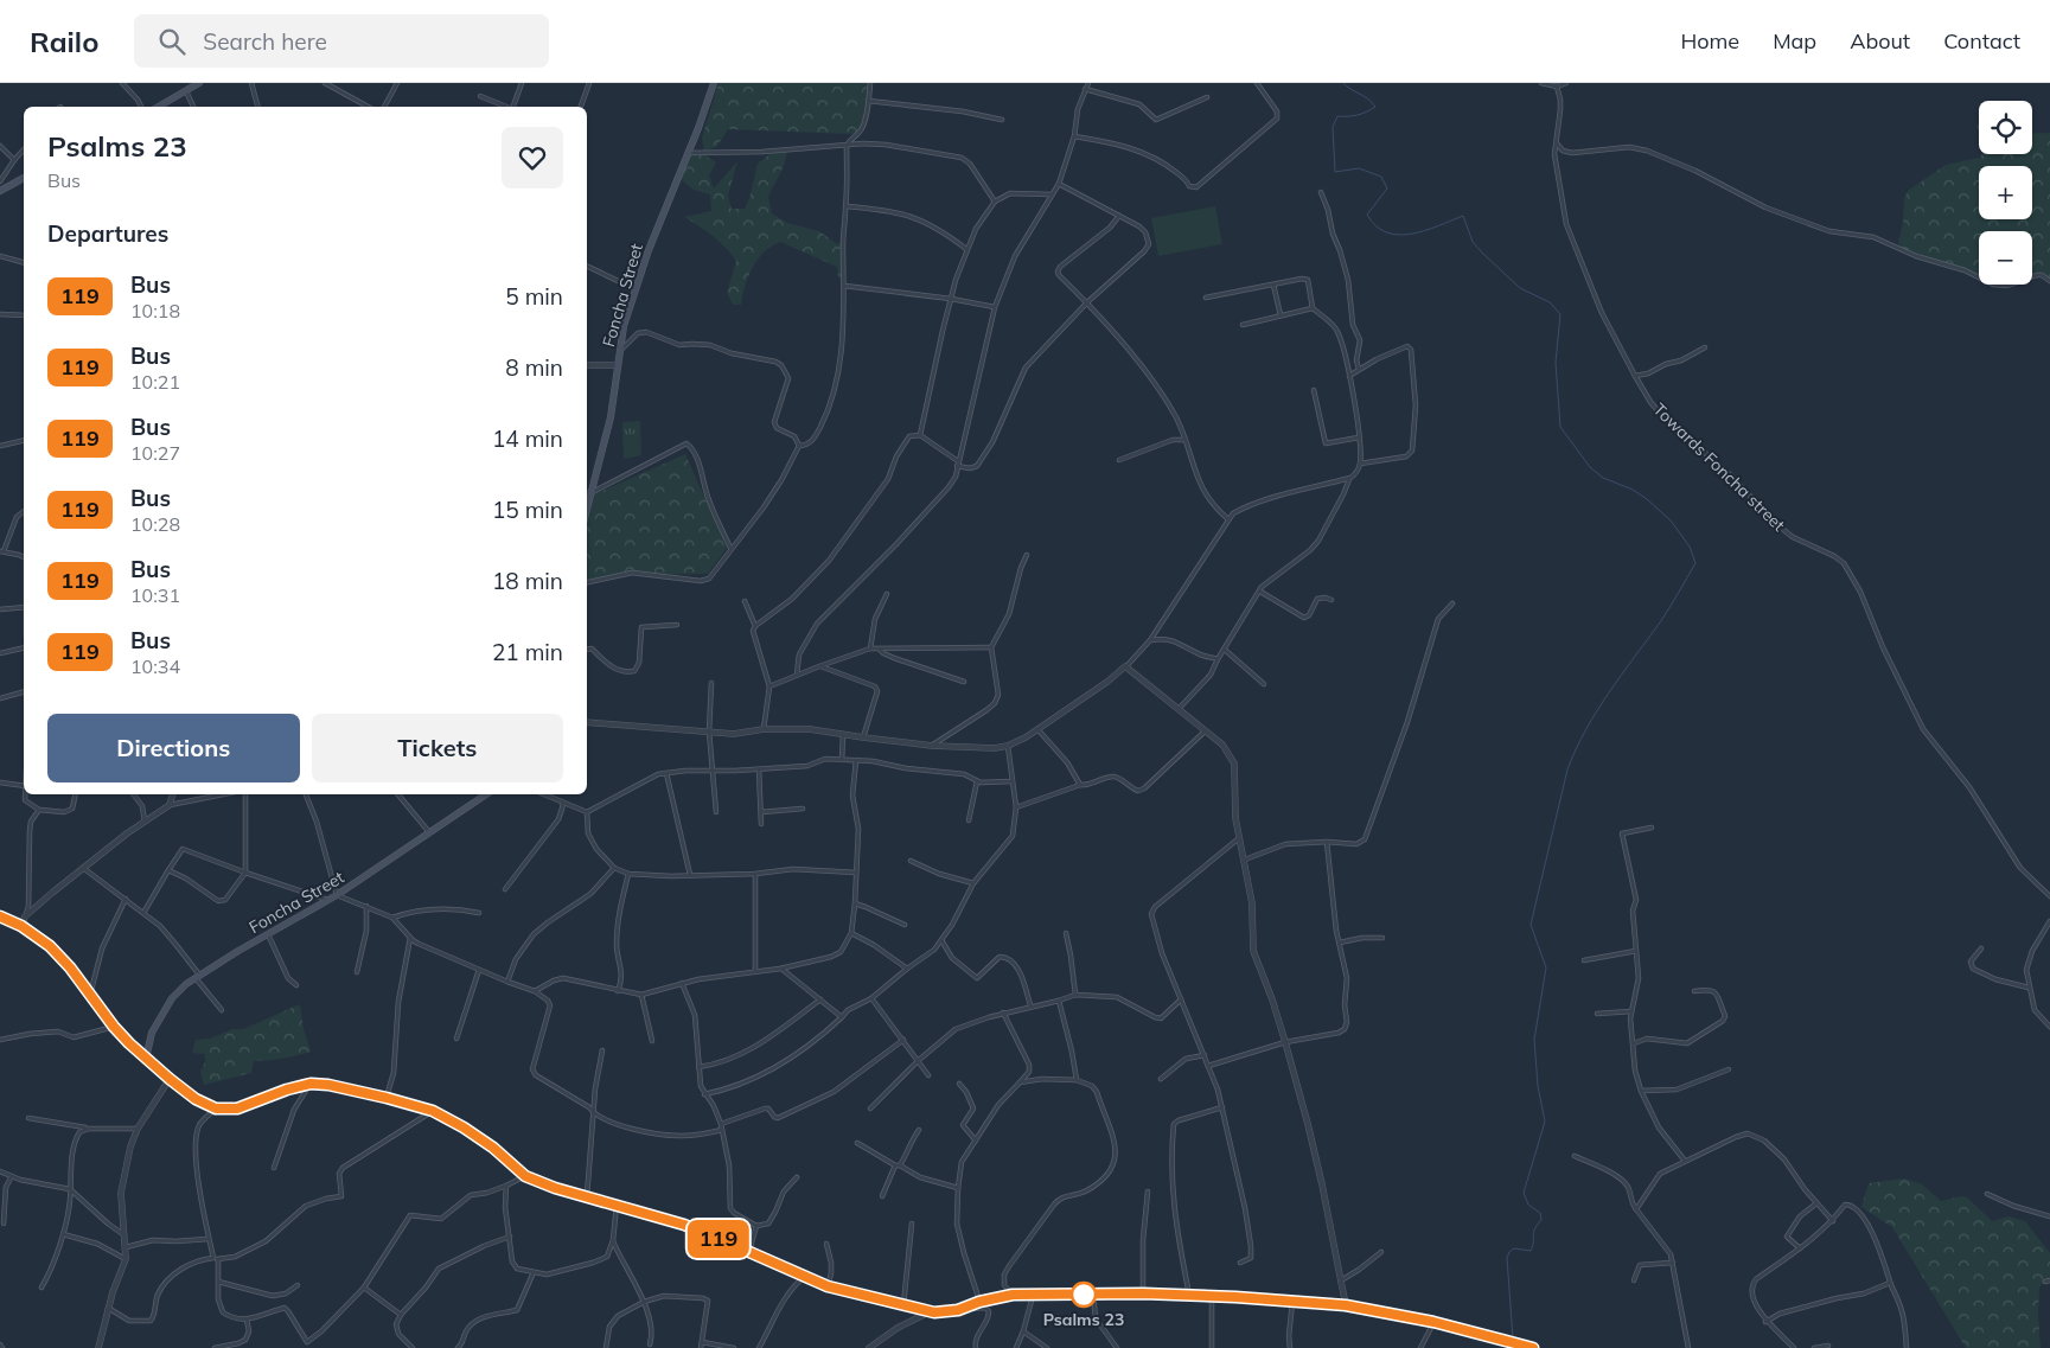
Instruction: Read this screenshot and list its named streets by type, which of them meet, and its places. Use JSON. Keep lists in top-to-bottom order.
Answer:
{
  "streets": {
    "main road": ["Foncha Street"],
    "street": ["Towards Foncha street"]
  },
  "places": ["Psalms 23"],
  "lines": ["bus line 119"],
  "page": {
    "header": "Railo",
    "search": "Search here",
    "nav": [
      "Home",
      "Map",
      "About",
      "Contact"
    ],
    "on_map": "119",
    "map_buttons": ["+", "−"],
    "heading": [
      ["Psalms 23", "Bus"],
      "Departures"
    ],
    "list": [
      {
        "mark": "119",
        "name": "Bus",
        "note": "10:18",
        "value": "5 min"
      },
      {
        "mark": "119",
        "name": "Bus",
        "note": "10:21",
        "value": "8 min"
      },
      {
        "mark": "119",
        "name": "Bus",
        "note": "10:27",
        "value": "14 min"
      },
      {
        "mark": "119",
        "name": "Bus",
        "note": "10:28",
        "value": "15 min"
      },
      {
        "mark": "119",
        "name": "Bus",
        "note": "10:31",
        "value": "18 min"
      },
      {
        "mark": "119",
        "name": "Bus",
        "note": "10:34",
        "value": "21 min"
      }
    ],
    "buttons": ["Directions", "Tickets"]
  }
}
